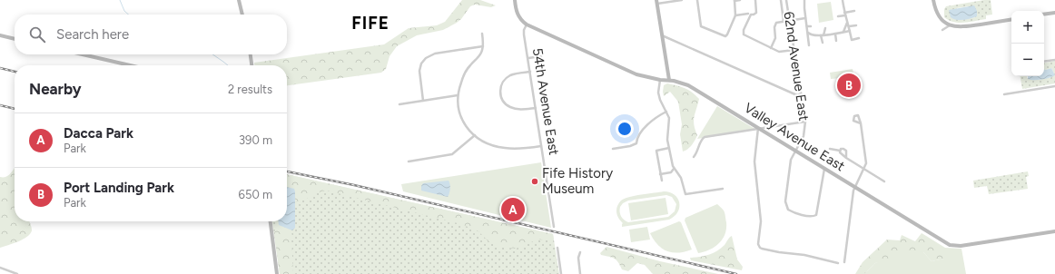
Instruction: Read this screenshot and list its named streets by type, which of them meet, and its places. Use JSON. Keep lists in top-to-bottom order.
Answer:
{
  "streets": {
    "main road": ["Valley Avenue East"],
    "street": ["62nd Avenue East", "54th Avenue East"]
  },
  "crossings": [
    ["62nd Avenue East", "Valley Avenue East"],
    ["54th Avenue East", "Valley Avenue East"]
  ],
  "districts": ["FIFE"],
  "places": ["Fife History Museum"],
  "page": {
    "map_buttons": ["+", "−"],
    "search": "Search here",
    "heading": ["Nearby", "2 results"],
    "pins": ["B", "A"],
    "list": [
      {
        "mark": "A",
        "name": "Dacca Park",
        "note": "Park",
        "value": "390 m"
      },
      {
        "mark": "B",
        "name": "Port Landing Park",
        "note": "Park",
        "value": "650 m"
      }
    ]
  }
}
